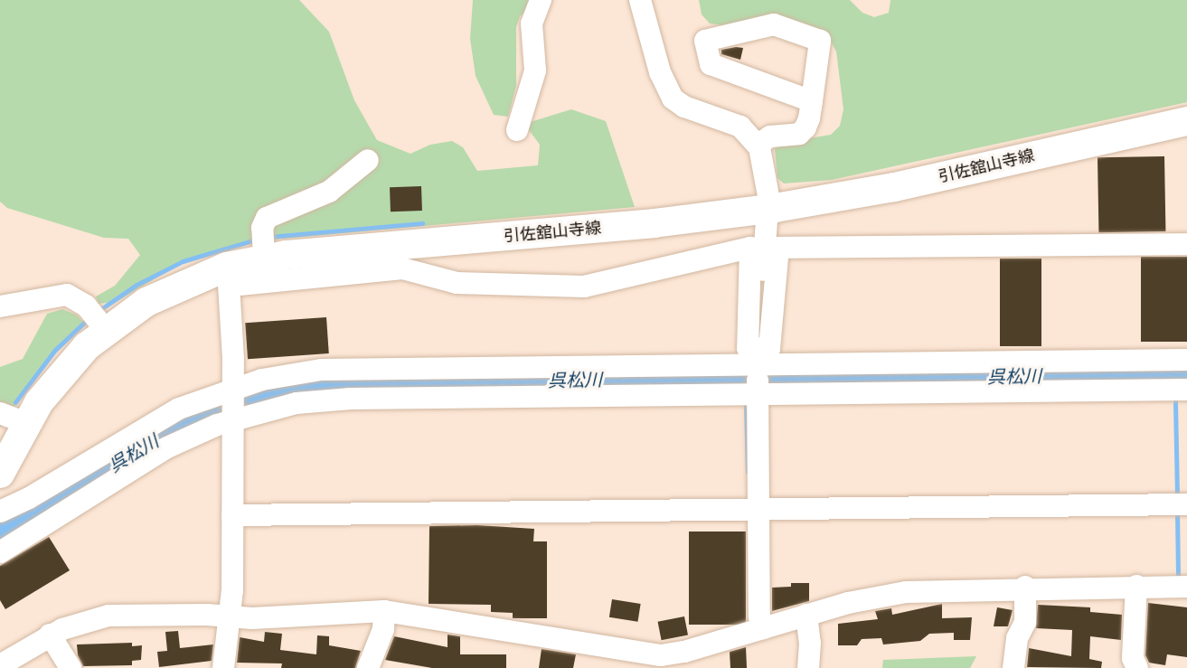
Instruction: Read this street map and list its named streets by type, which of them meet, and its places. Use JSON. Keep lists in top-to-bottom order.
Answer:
{
  "streets": {
    "main road": ["引佐舘山寺線"]
  },
  "water": ["呉松川"]
}
